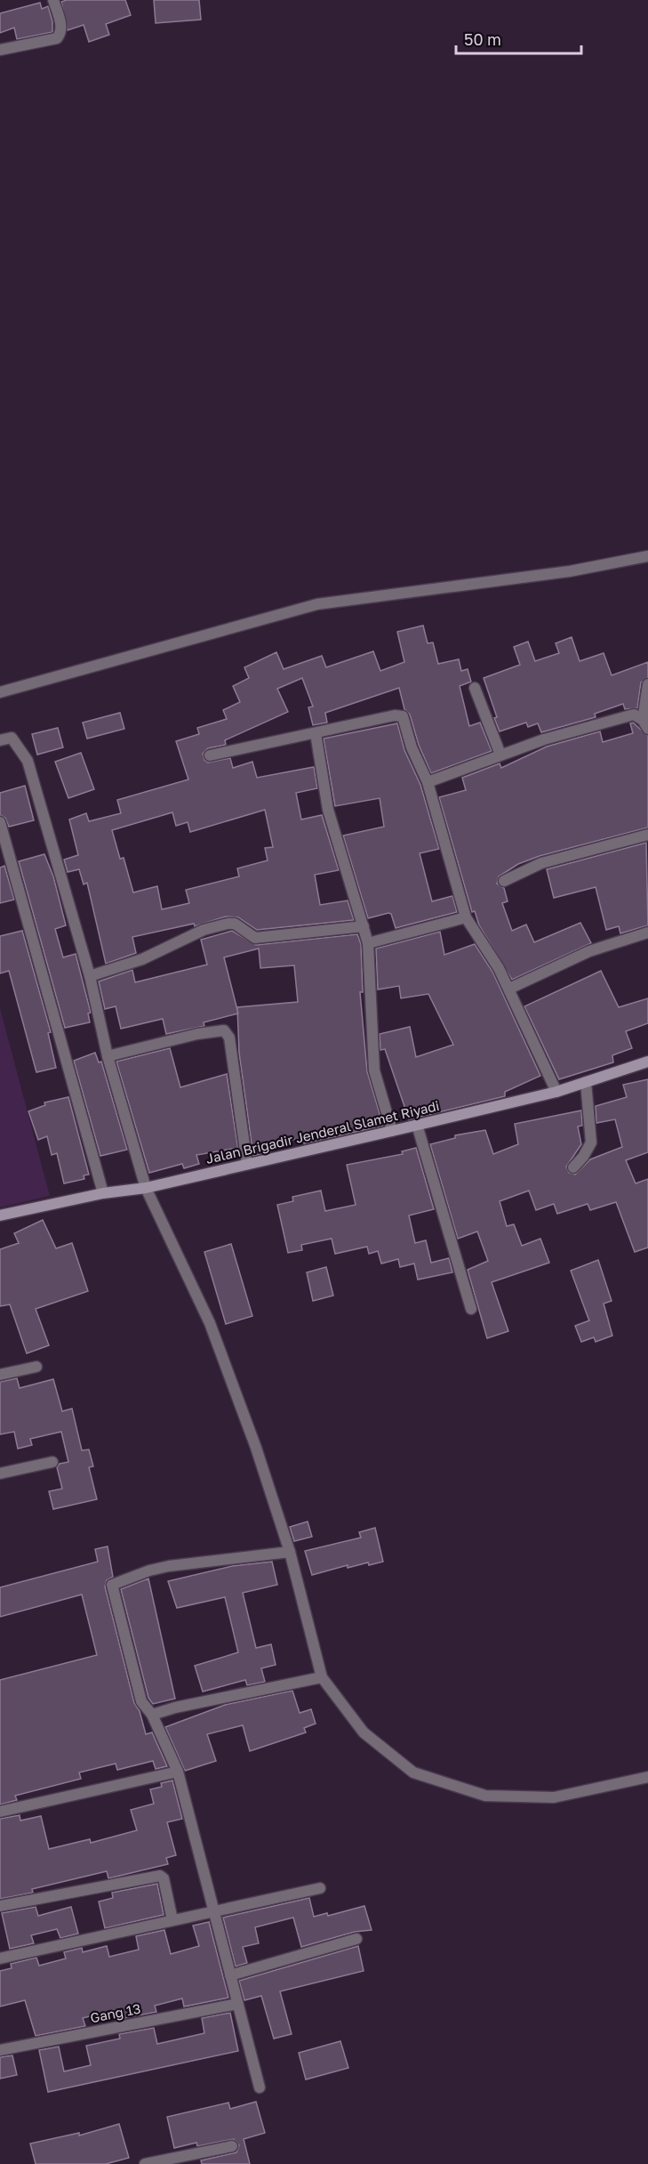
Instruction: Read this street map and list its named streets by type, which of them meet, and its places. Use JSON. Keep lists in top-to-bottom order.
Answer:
{
  "streets": {
    "main road": ["Jalan Brigadir Jenderal Slamet Riyadi"],
    "street": ["Gang 13"]
  },
  "scale_bar": "50 m"
}
